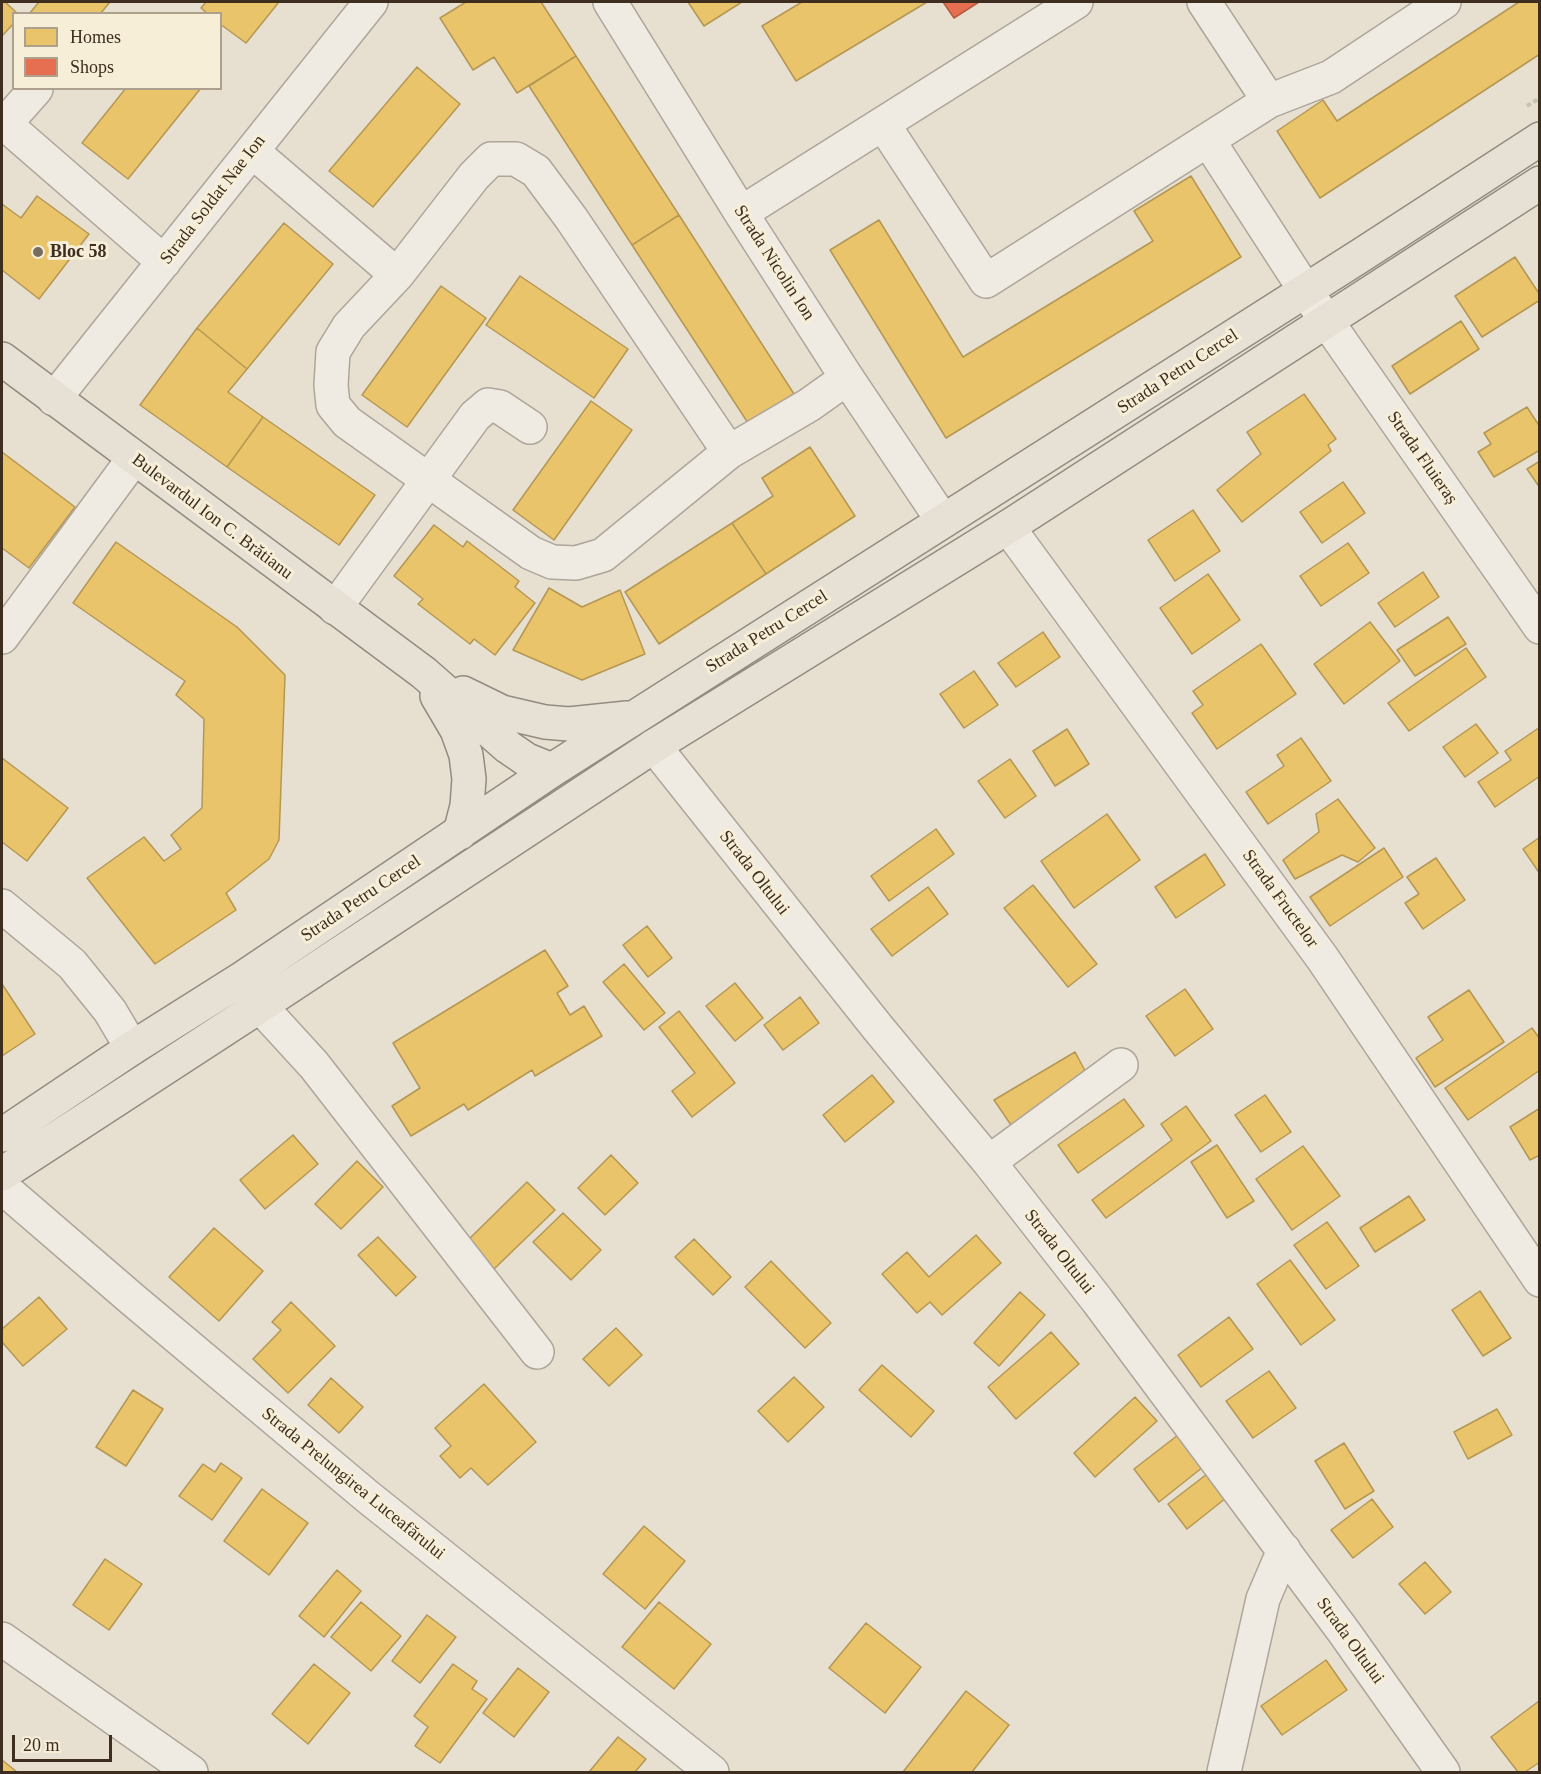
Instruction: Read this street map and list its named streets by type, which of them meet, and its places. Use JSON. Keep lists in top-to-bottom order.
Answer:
{
  "streets": {
    "main road": ["Strada Petru Cercel", "Bulevardul Ion C. Brătianu"],
    "street": [
      "Strada Soldat Nae Ion",
      "Strada Nicolin Ion",
      "Strada Fluieraș",
      "Strada Oltului",
      "Strada Fructelor",
      "Strada Prelungirea Luceafărului"
    ]
  },
  "crossings": [
    ["Strada Soldat Nae Ion", "Bulevardul Ion C. Brătianu"],
    ["Strada Nicolin Ion", "Strada Petru Cercel"],
    ["Strada Petru Cercel", "Strada Fluieraș"],
    ["Strada Petru Cercel", "Strada Oltului"],
    ["Strada Petru Cercel", "Strada Fructelor"]
  ],
  "places": ["Bloc 58"],
  "legend": ["Homes", "Shops"],
  "scale_bar": "20 m"
}
